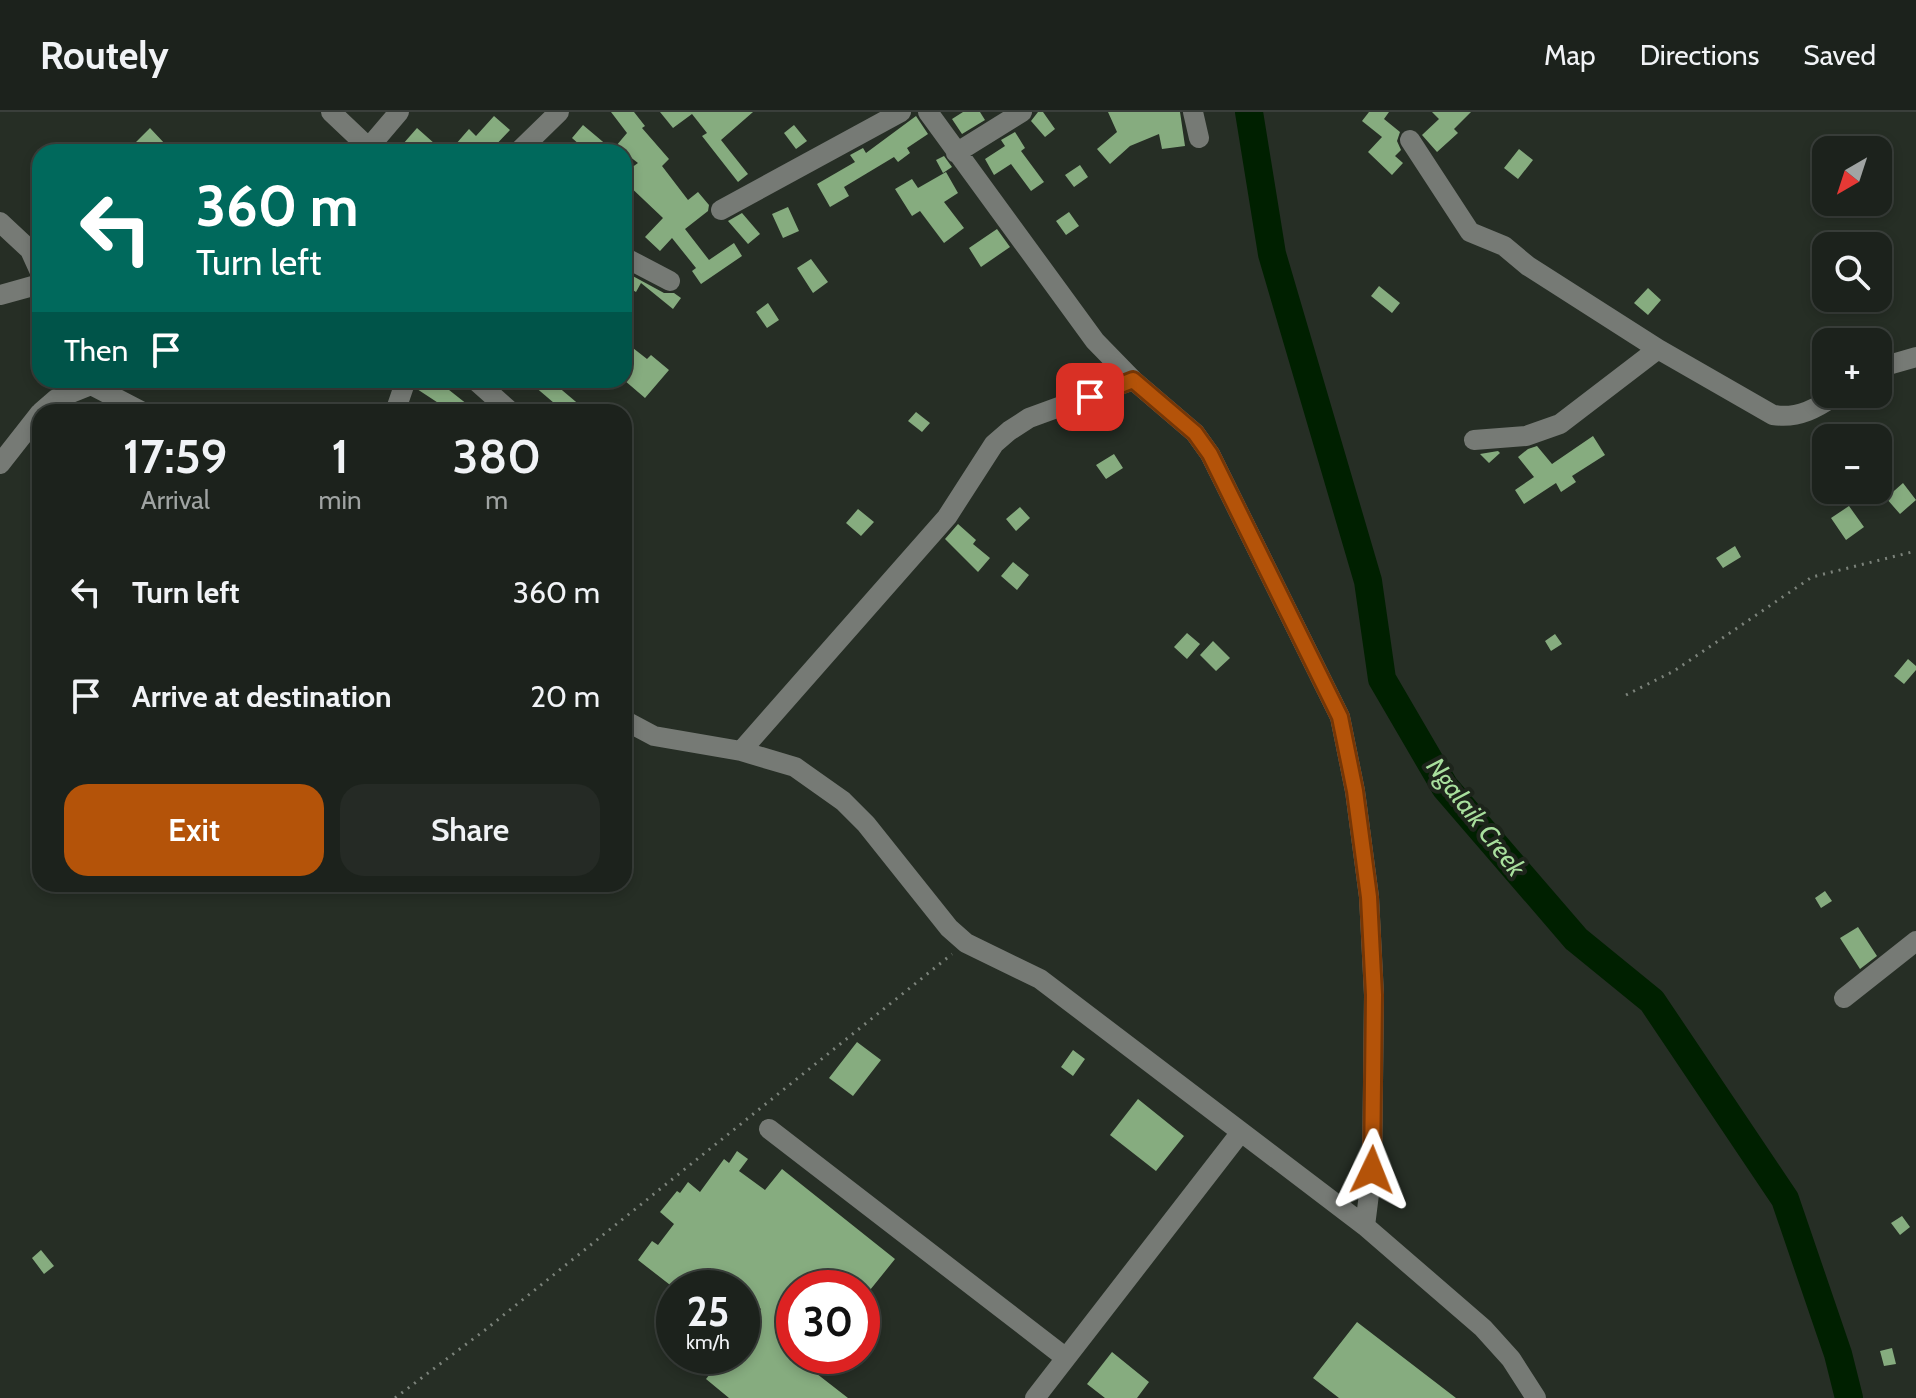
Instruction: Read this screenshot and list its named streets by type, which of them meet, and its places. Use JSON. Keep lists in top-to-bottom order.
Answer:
{
  "water": ["Ngalaik Creek"],
  "north": "bottom left",
  "page": {
    "header": "Routely",
    "nav": ["Map", "Directions", "Saved"],
    "map_buttons": ["+", "−"],
    "turn": ["360 m", "Turn left"],
    "then": "Then",
    "eta": [
      "17:59",
      "Arrival",
      "1",
      "min",
      "380",
      "m"
    ],
    "list": [
      {
        "name": "Turn left",
        "value": "360 m"
      },
      {
        "name": "Arrive at destination",
        "value": "20 m"
      }
    ],
    "buttons": ["Exit", "Share"],
    "speed": "25 km/h",
    "limit": "30"
  }
}
